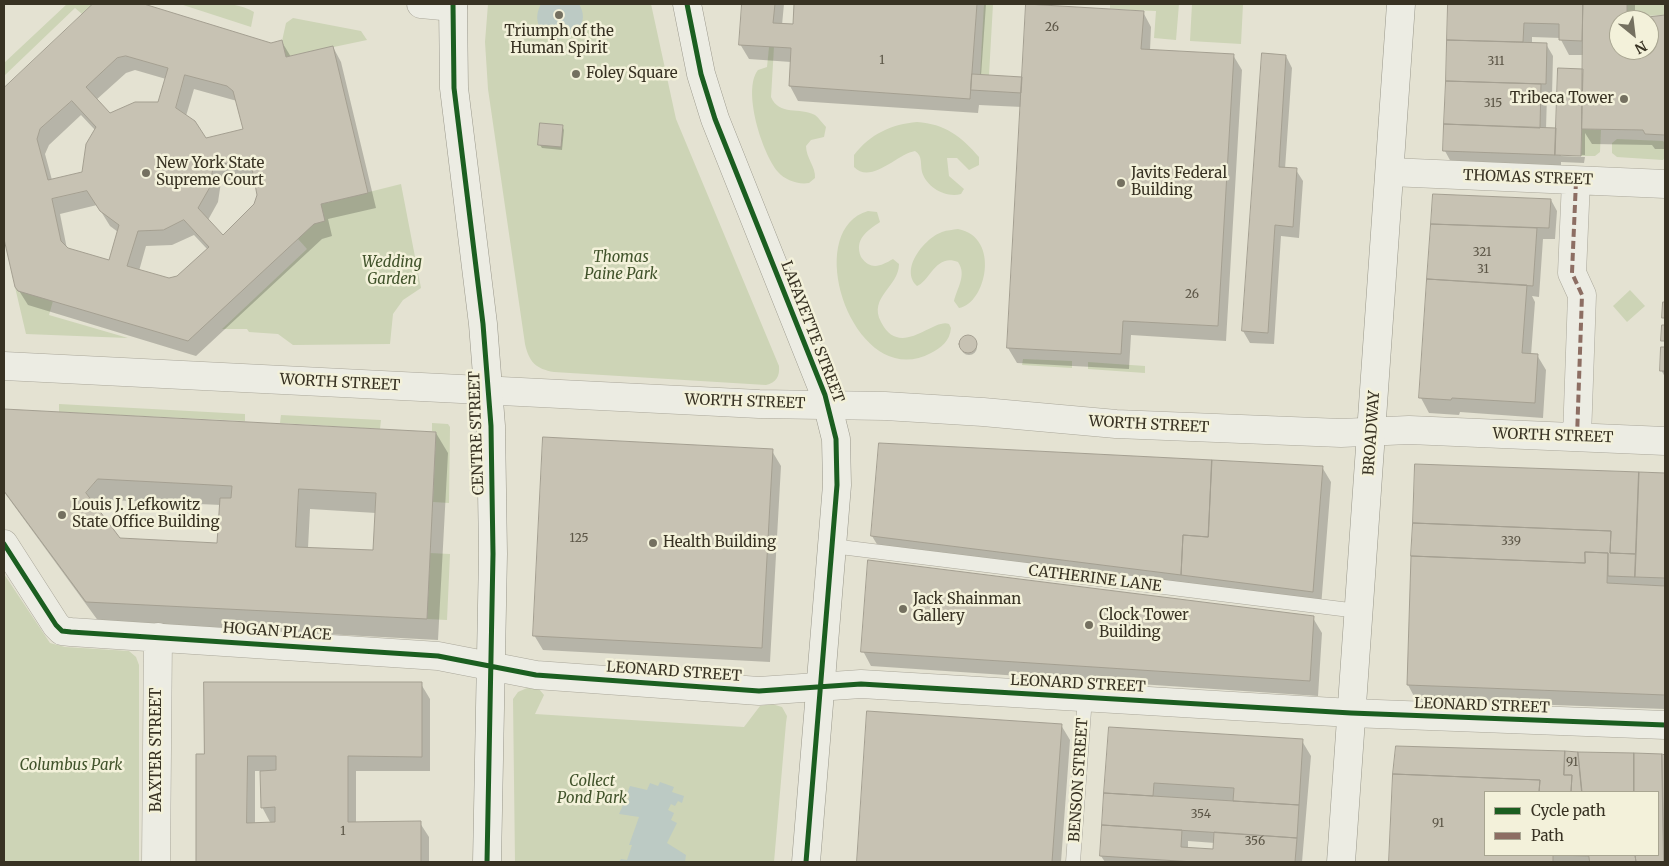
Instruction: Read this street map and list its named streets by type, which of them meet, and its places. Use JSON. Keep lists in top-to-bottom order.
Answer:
{
  "streets": {
    "street": [
      "THOMAS STREET",
      "LAFAYETTE STREET",
      "WORTH STREET",
      "CENTRE STREET",
      "BROADWAY",
      "HOGAN PLACE",
      "LEONARD STREET",
      "BAXTER STREET"
    ],
    "lane": ["CATHERINE LANE", "BENSON STREET"]
  },
  "crossings": [
    ["THOMAS STREET", "BROADWAY"],
    ["LAFAYETTE STREET", "WORTH STREET"],
    ["LAFAYETTE STREET", "CATHERINE LANE"],
    ["LAFAYETTE STREET", "LEONARD STREET"],
    ["WORTH STREET", "CENTRE STREET"],
    ["WORTH STREET", "BROADWAY"],
    ["CENTRE STREET", "HOGAN PLACE"],
    ["CENTRE STREET", "LEONARD STREET"],
    ["BROADWAY", "CATHERINE LANE"],
    ["BROADWAY", "LEONARD STREET"],
    ["HOGAN PLACE", "LEONARD STREET"],
    ["HOGAN PLACE", "BAXTER STREET"],
    ["LEONARD STREET", "BENSON STREET"]
  ],
  "parks": [
    "Thomas Paine Park",
    "Wedding Garden",
    "Columbus Park",
    "Collect Pond Park"
  ],
  "places": [
    "Triumph of the Human Spirit",
    "Foley Square",
    "Tribeca Tower",
    "New York State Supreme Court",
    "Javits Federal Building",
    "Louis J. Lefkowitz State Office Building",
    "Health Building",
    "Jack Shainman Gallery",
    "Clock Tower Building"
  ],
  "house_numbers": [
    "26",
    "1",
    "311",
    "315",
    "321",
    "31",
    "26",
    "125",
    "339",
    "91",
    "354",
    "91",
    "1",
    "356"
  ],
  "legend": ["Cycle path", "Path"],
  "north": "bottom right"
}
